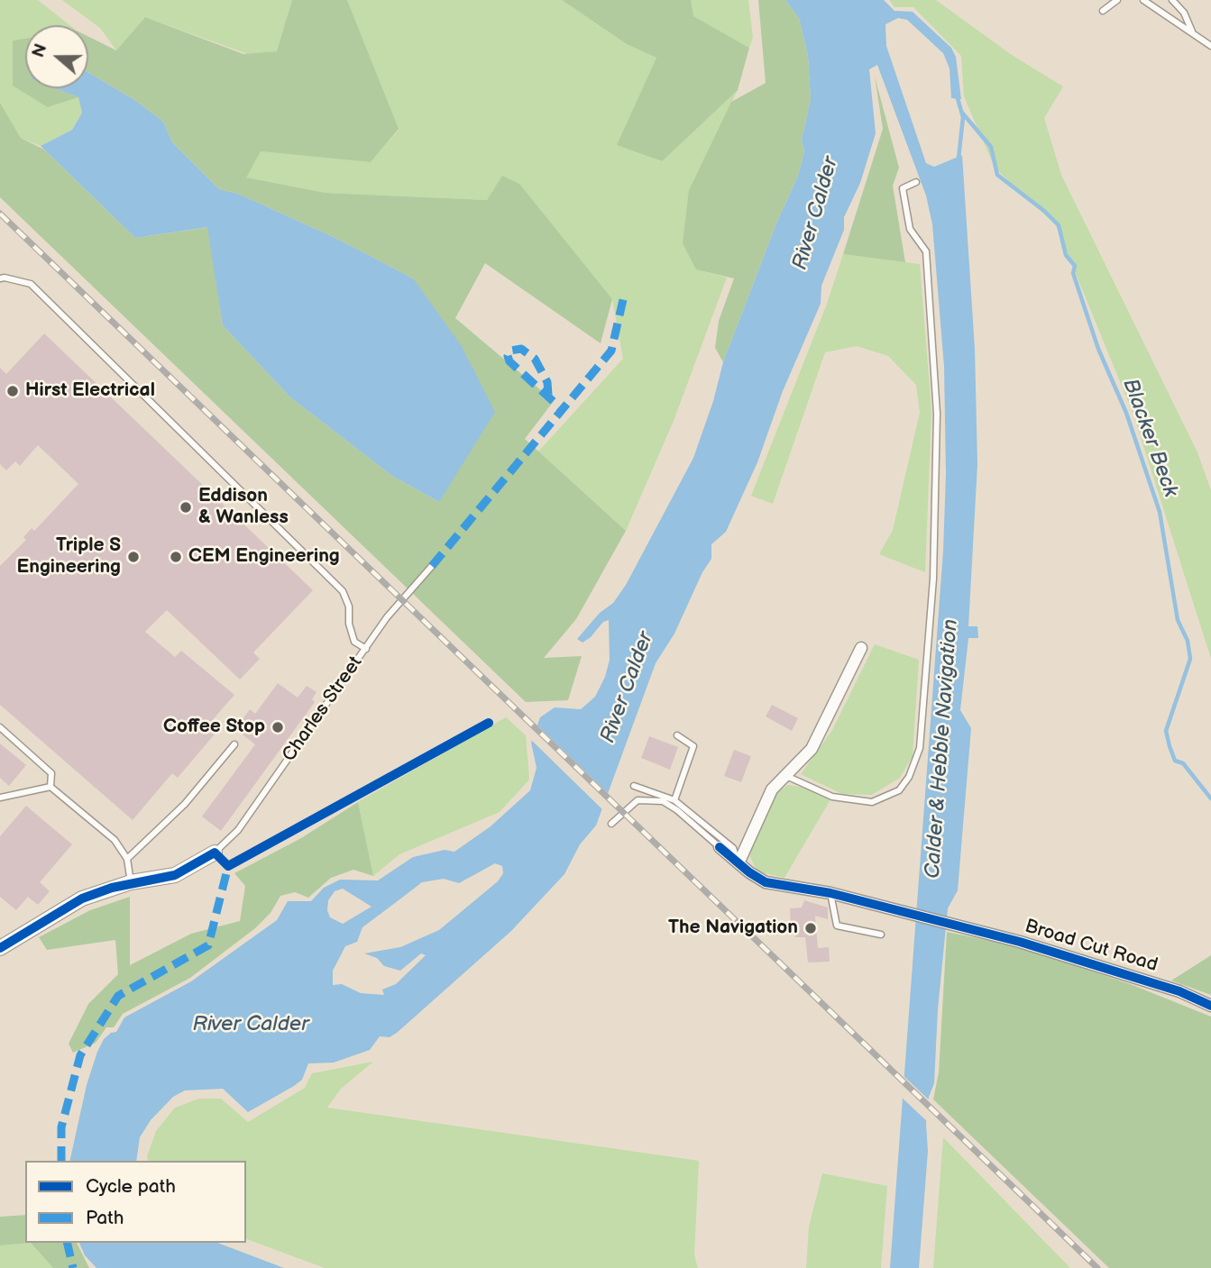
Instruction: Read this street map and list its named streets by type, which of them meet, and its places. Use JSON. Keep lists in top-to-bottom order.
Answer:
{
  "streets": {
    "street": ["Broad Cut Road"],
    "lane": ["Charles Street"]
  },
  "water": ["River Calder", "Blacker Beck", "Calder & Hebble Navigation"],
  "places": [
    "Hirst Electrical",
    "Eddison & Wanless",
    "Triple S Engineering",
    "CEM Engineering",
    "Coffee Stop",
    "The Navigation"
  ],
  "legend": ["Cycle path", "Path"],
  "north": "left"
}
